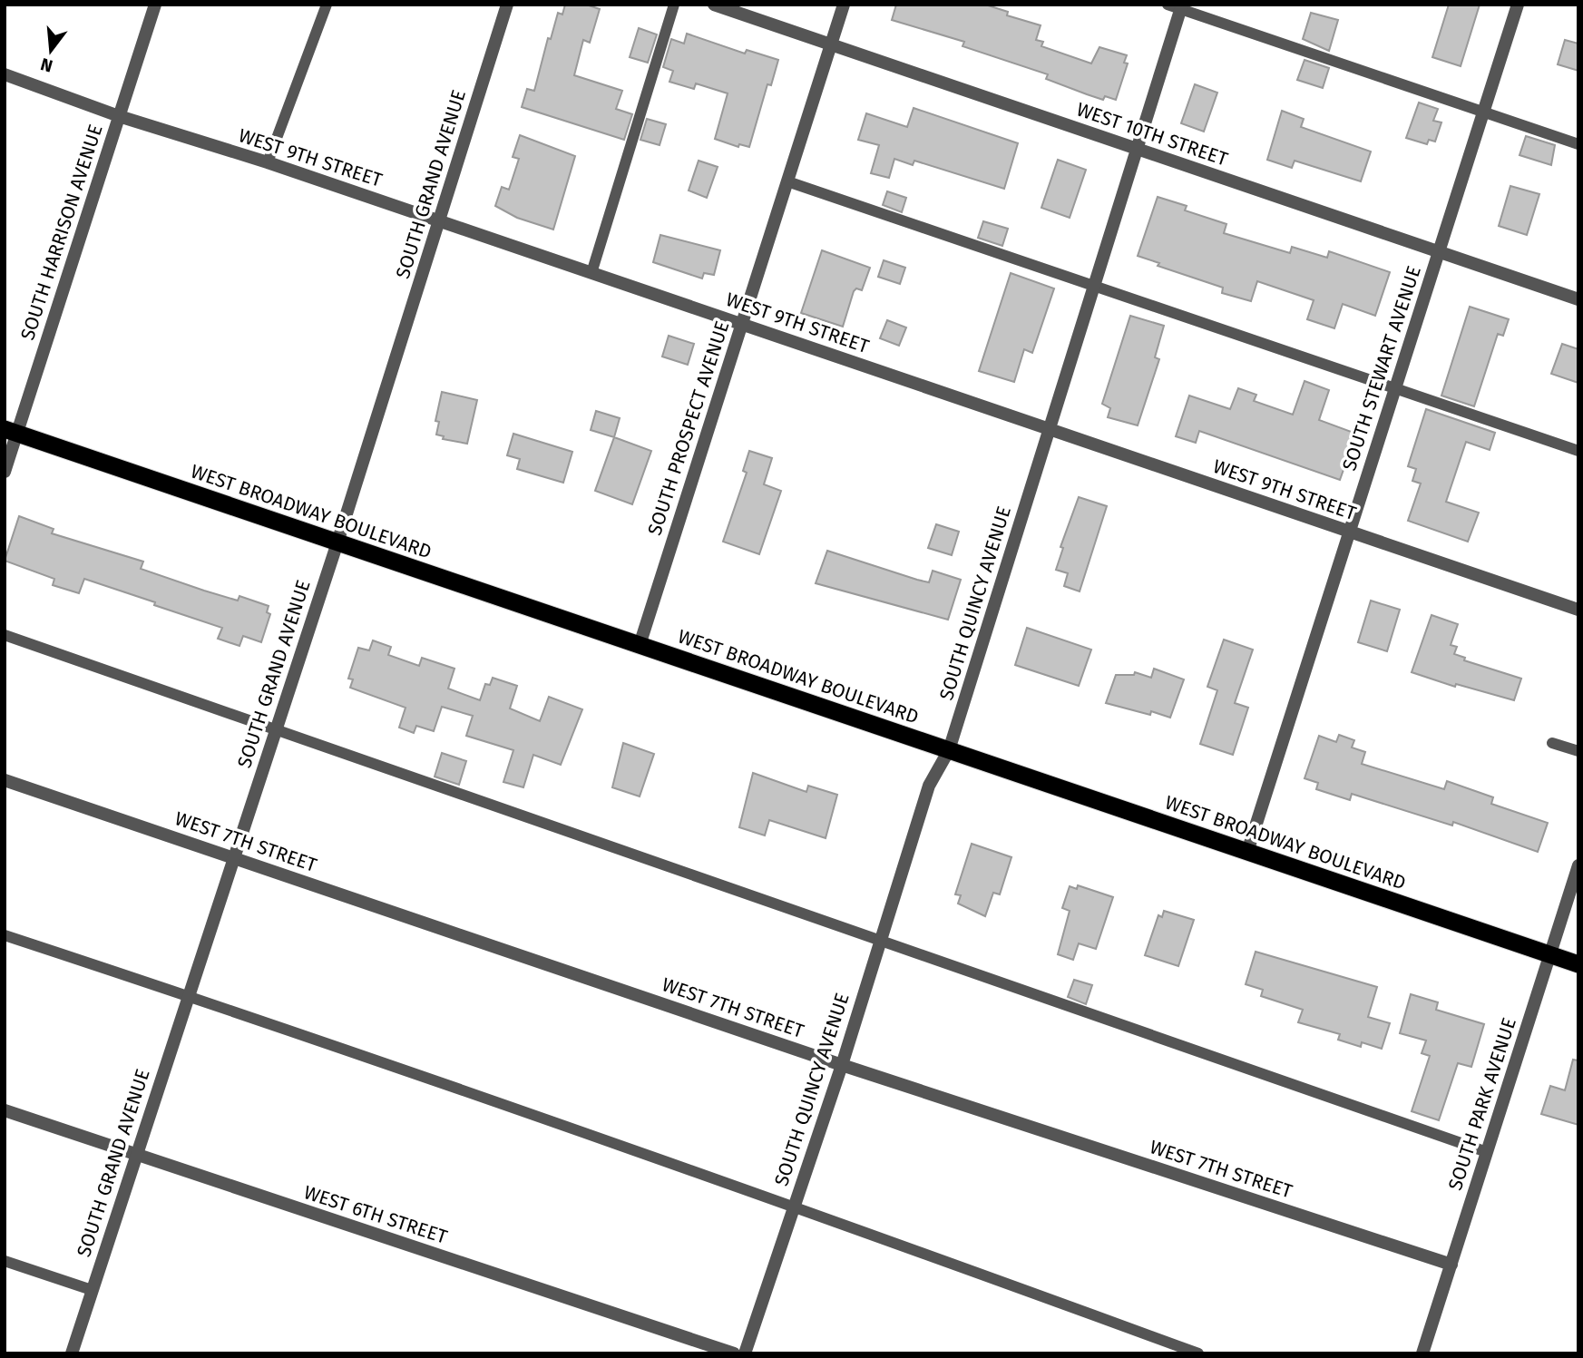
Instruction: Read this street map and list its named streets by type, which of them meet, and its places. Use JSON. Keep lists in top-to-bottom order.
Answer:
{
  "streets": {
    "highway": ["WEST BROADWAY BOULEVARD"],
    "street": [
      "WEST 10TH STREET",
      "WEST 9TH STREET",
      "SOUTH GRAND AVENUE",
      "SOUTH HARRISON AVENUE",
      "SOUTH STEWART AVENUE",
      "SOUTH PROSPECT AVENUE",
      "SOUTH QUINCY AVENUE",
      "WEST 7TH STREET",
      "SOUTH PARK AVENUE",
      "WEST 6TH STREET"
    ]
  },
  "crossings": [
    ["WEST 10TH STREET", "SOUTH STEWART AVENUE"],
    ["WEST 10TH STREET", "SOUTH PROSPECT AVENUE"],
    ["WEST 10TH STREET", "SOUTH QUINCY AVENUE"],
    ["WEST 9TH STREET", "SOUTH GRAND AVENUE"],
    ["WEST 9TH STREET", "SOUTH HARRISON AVENUE"],
    ["WEST 9TH STREET", "SOUTH STEWART AVENUE"],
    ["WEST 9TH STREET", "SOUTH PROSPECT AVENUE"],
    ["WEST 9TH STREET", "SOUTH QUINCY AVENUE"],
    ["SOUTH GRAND AVENUE", "WEST BROADWAY BOULEVARD"],
    ["SOUTH GRAND AVENUE", "WEST 7TH STREET"],
    ["SOUTH GRAND AVENUE", "WEST 6TH STREET"],
    ["SOUTH HARRISON AVENUE", "WEST BROADWAY BOULEVARD"],
    ["SOUTH STEWART AVENUE", "WEST BROADWAY BOULEVARD"],
    ["SOUTH PROSPECT AVENUE", "WEST BROADWAY BOULEVARD"],
    ["WEST BROADWAY BOULEVARD", "SOUTH QUINCY AVENUE"],
    ["WEST BROADWAY BOULEVARD", "SOUTH PARK AVENUE"],
    ["SOUTH QUINCY AVENUE", "WEST 7TH STREET"],
    ["WEST 7TH STREET", "SOUTH PARK AVENUE"]
  ],
  "north": "bottom"
}
